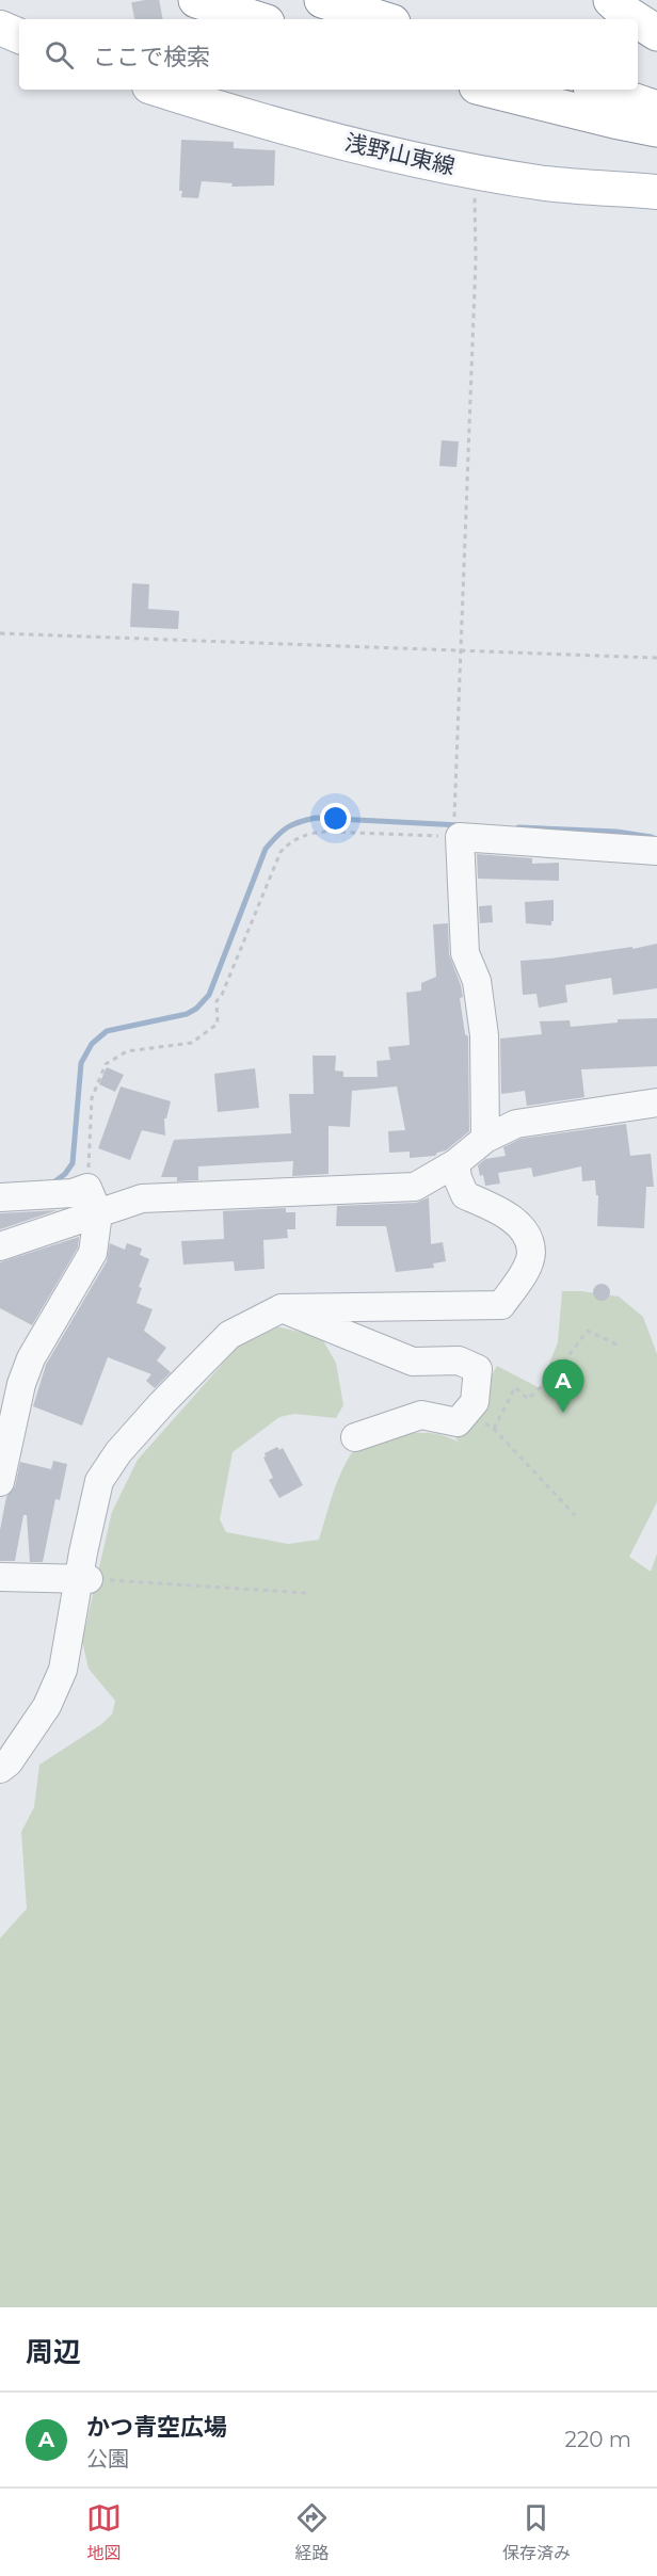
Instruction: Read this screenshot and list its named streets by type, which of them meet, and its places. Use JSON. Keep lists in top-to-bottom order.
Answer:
{
  "streets": {
    "main road": ["浅野山東線"]
  },
  "page": {
    "search": "ここで検索",
    "pins": "A",
    "heading": "周辺",
    "list": [
      {
        "mark": "A",
        "name": "かつ青空広場",
        "note": "公園",
        "value": "220 m"
      }
    ],
    "nav": ["地図", "経路", "保存済み"]
  }
}
